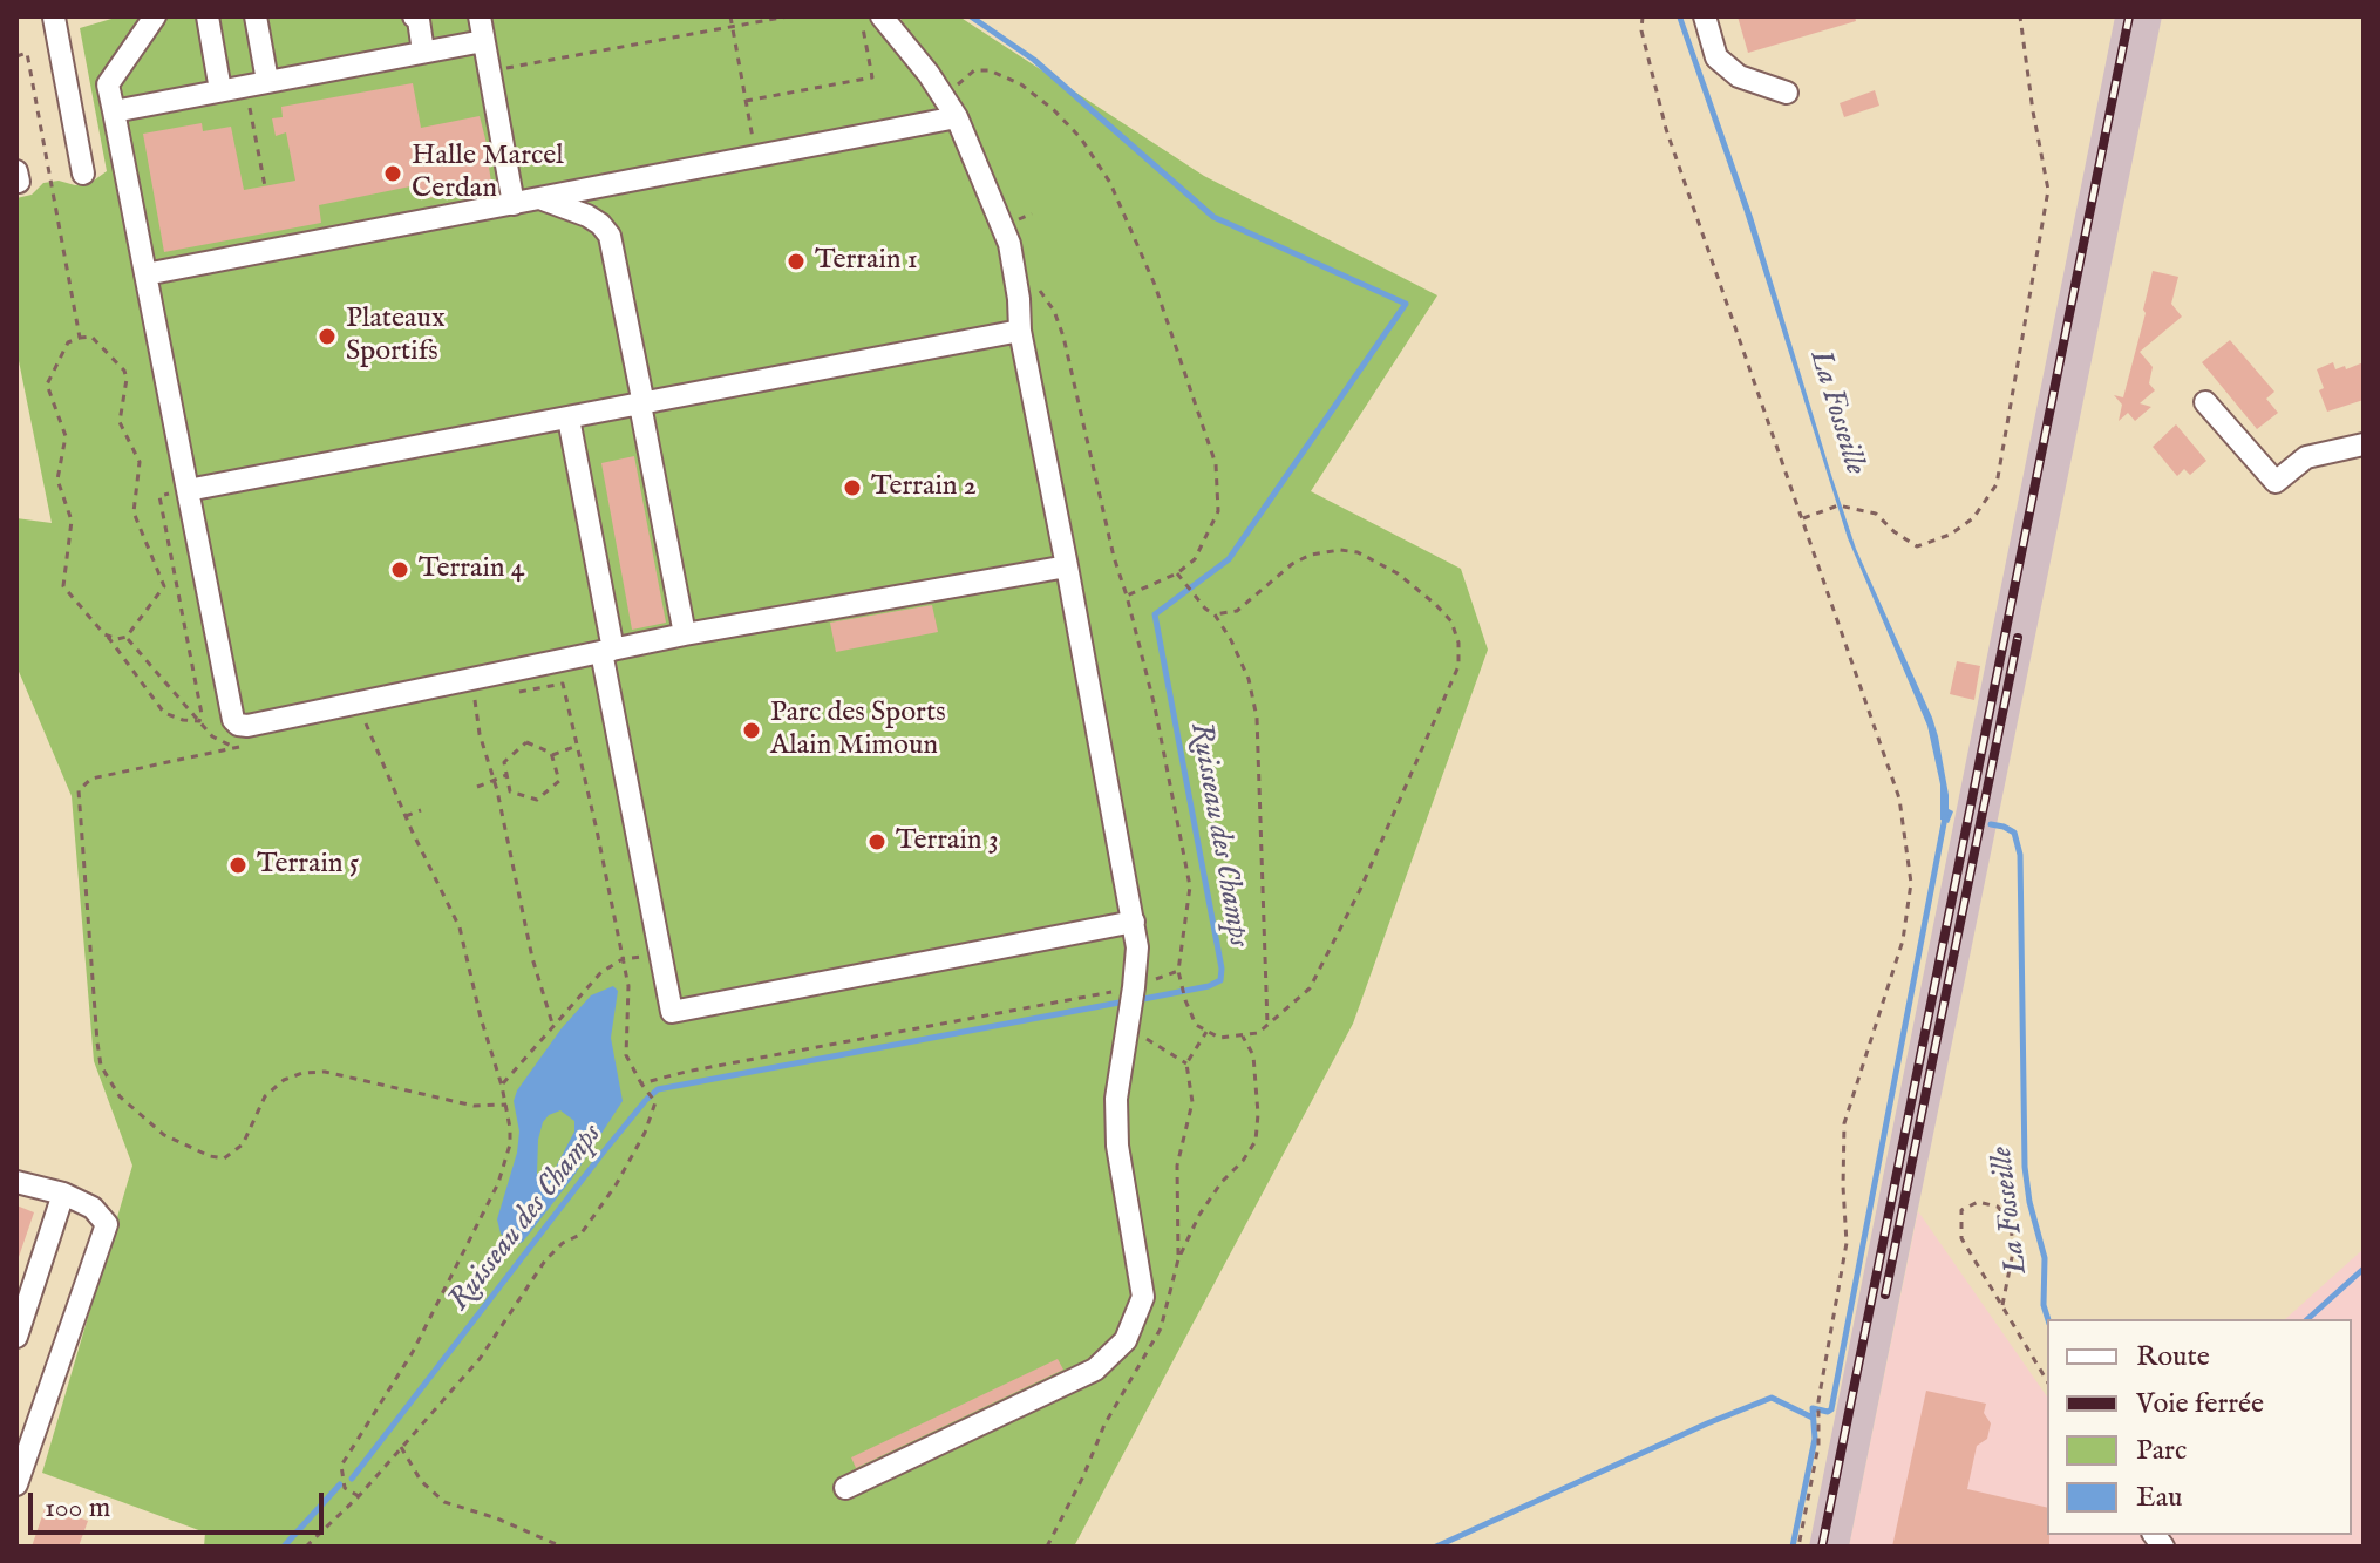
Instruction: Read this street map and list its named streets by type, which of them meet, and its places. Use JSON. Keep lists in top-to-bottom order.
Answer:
{
  "water": ["La Fosseille", "Ruisseau des Champs"],
  "places": [
    "Halle Marcel Cerdan",
    "Terrain 1",
    "Plateaux Sportifs",
    "Terrain 2",
    "Terrain 4",
    "Parc des Sports Alain Mimoun",
    "Terrain 3",
    "Terrain 5"
  ],
  "legend": [
    "Route",
    "Voie ferrée",
    "Parc",
    "Eau"
  ],
  "scale_bar": "100 m"
}
